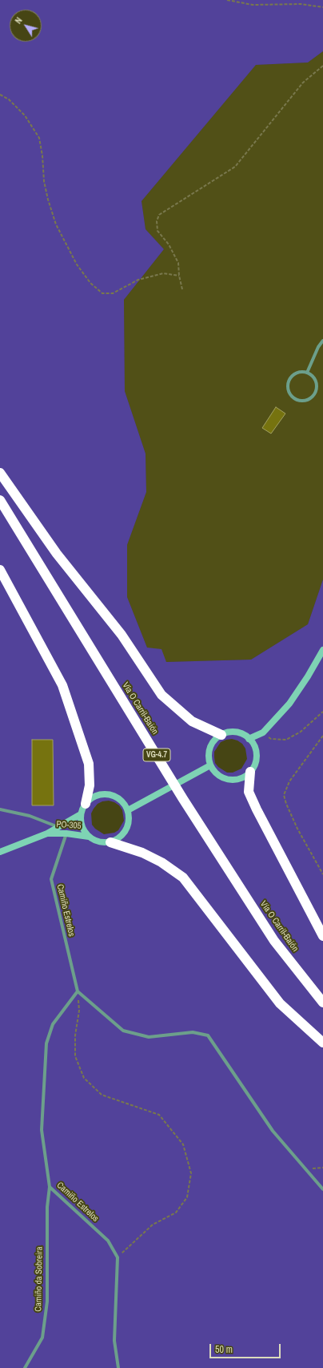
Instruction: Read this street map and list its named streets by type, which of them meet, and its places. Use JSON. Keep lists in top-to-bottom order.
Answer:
{
  "streets": {
    "highway": ["Vía O Carril-Baión", "VG-4.7"],
    "main road": ["PO-305"],
    "street": ["Camiño Estrelos", "Camiño da Sobreira"]
  },
  "crossings": [
    ["PO-305", "Camiño Estrelos"],
    ["Camiño Estrelos", "Camiño da Sobreira"]
  ],
  "scale_bar": "50 m",
  "north": "top left"
}
